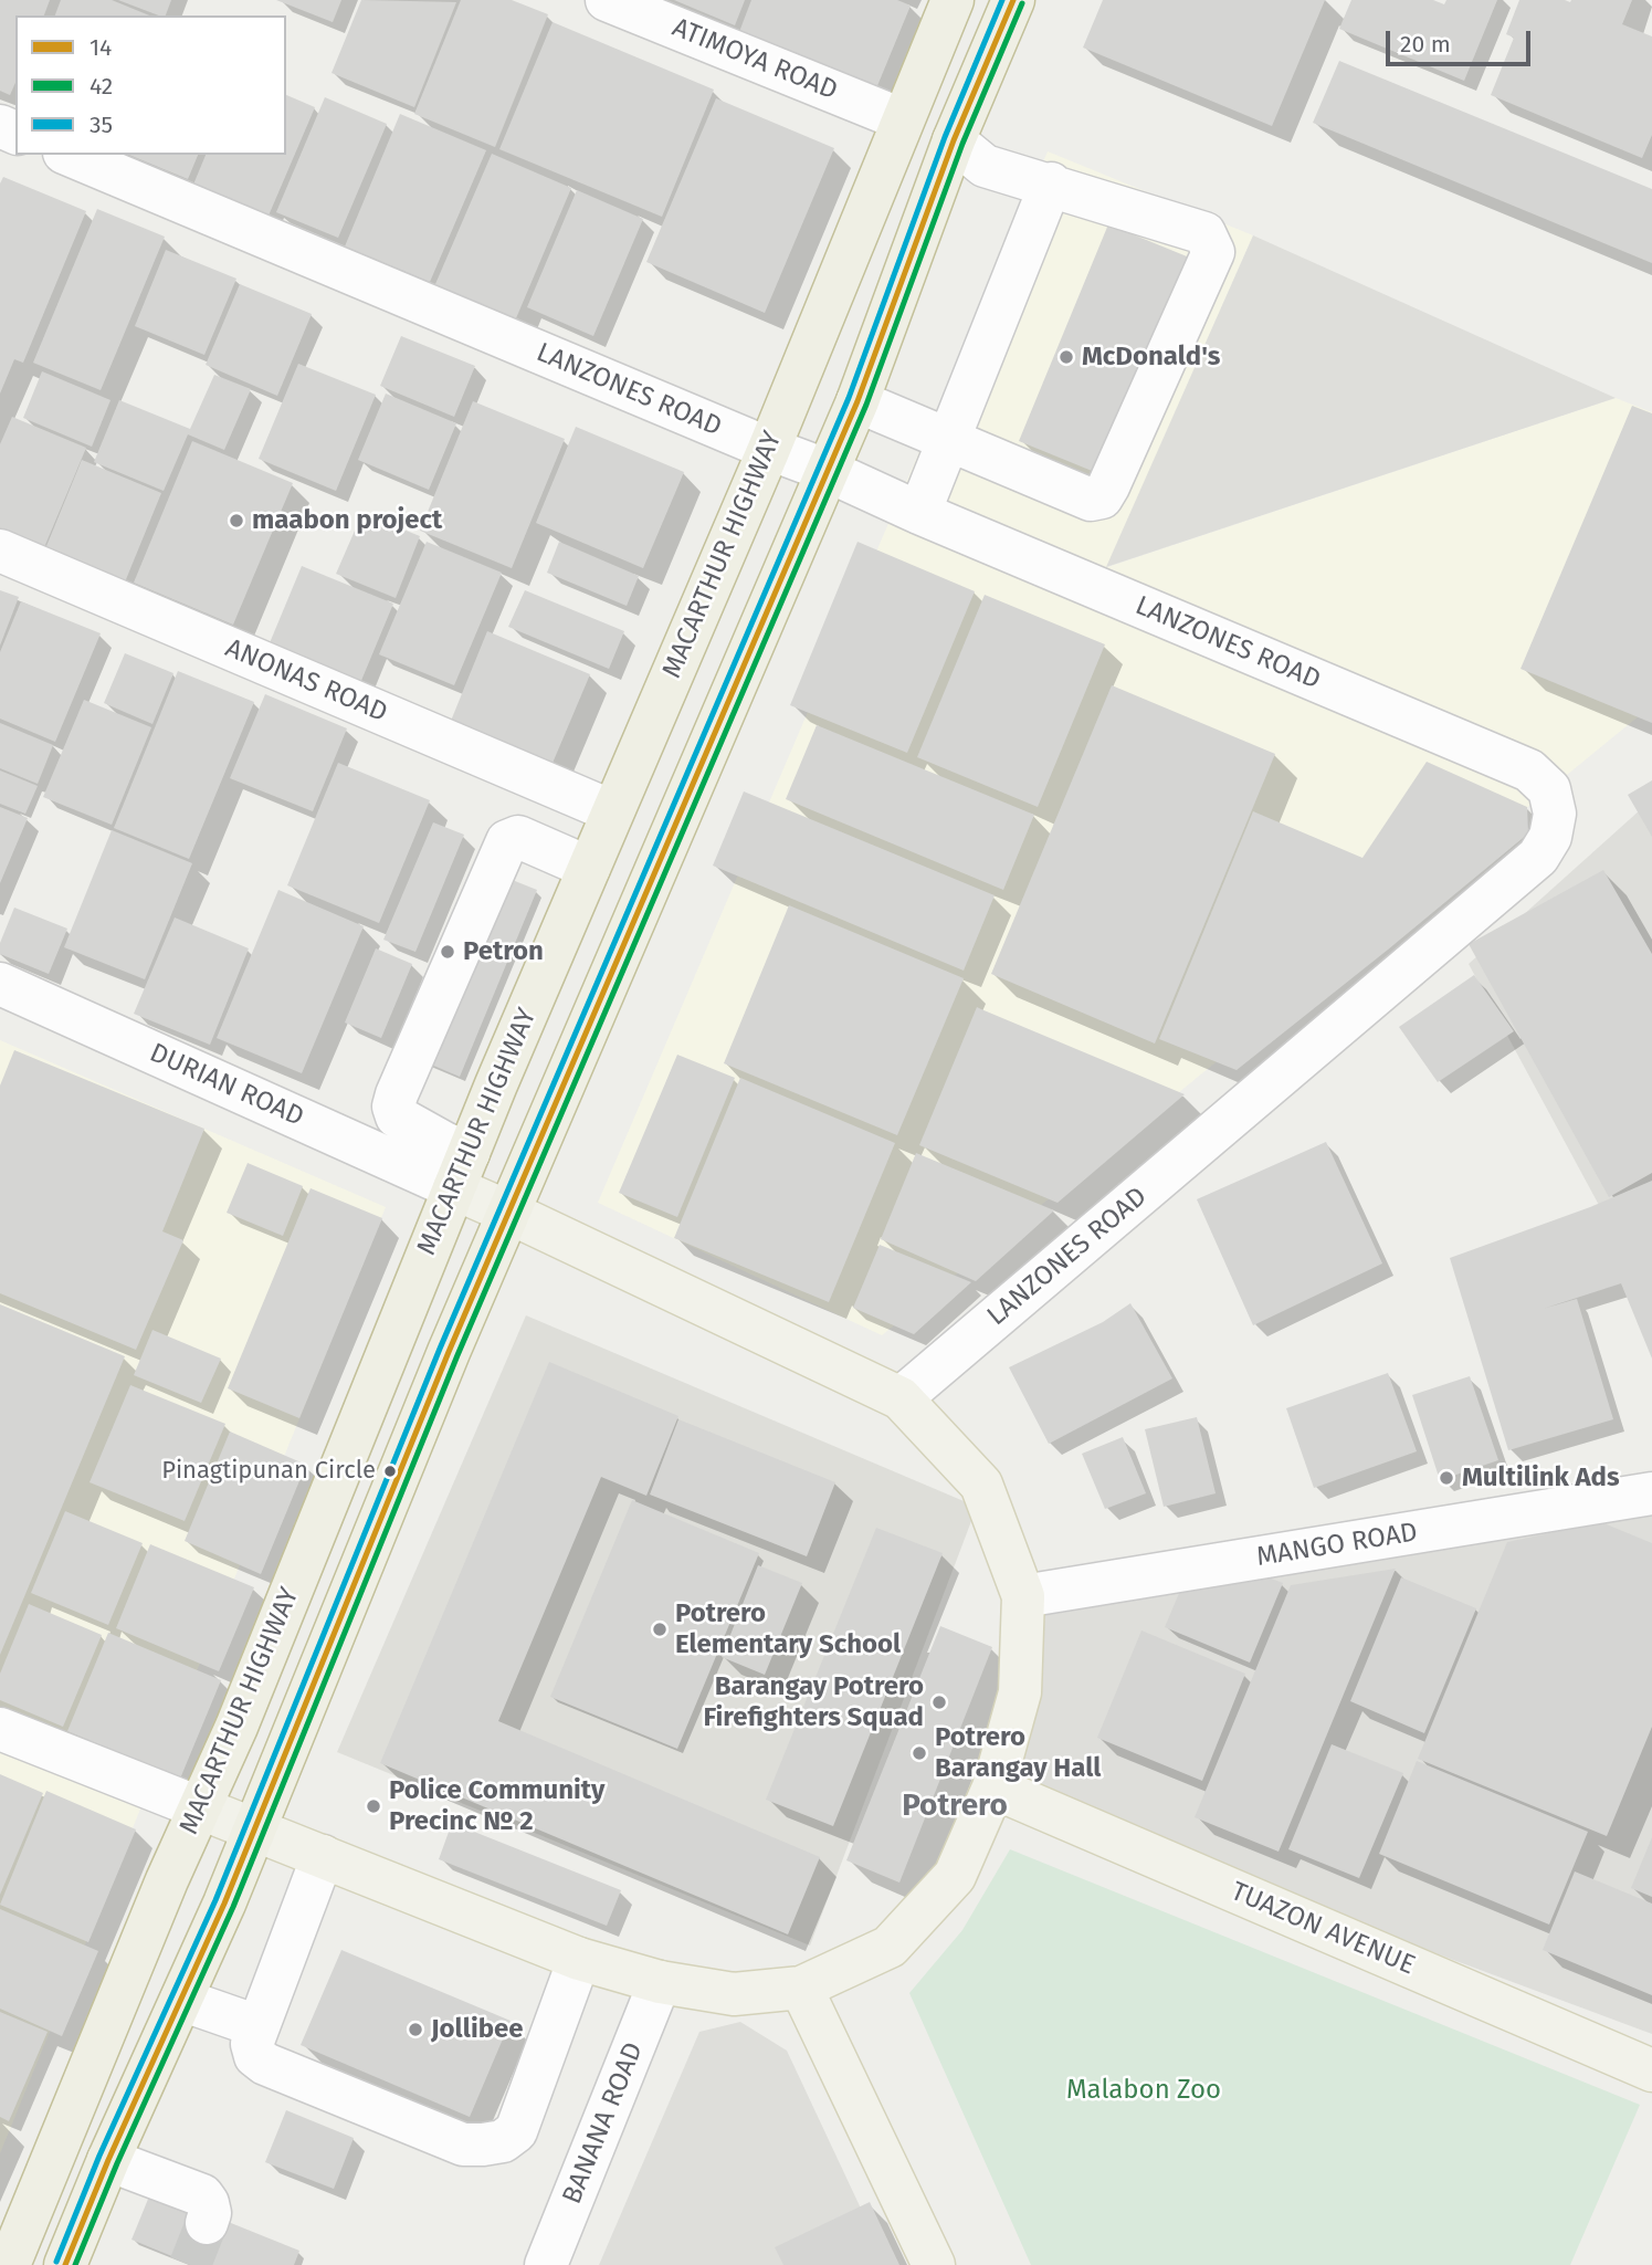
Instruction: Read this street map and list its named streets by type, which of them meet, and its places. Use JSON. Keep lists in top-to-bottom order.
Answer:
{
  "streets": {
    "highway": ["MACARTHUR HIGHWAY"],
    "main road": ["TUAZON AVENUE"],
    "street": [
      "ATIMOYA ROAD",
      "LANZONES ROAD",
      "ANONAS ROAD",
      "DURIAN ROAD",
      "MANGO ROAD",
      "BANANA ROAD"
    ]
  },
  "crossings": [
    ["ATIMOYA ROAD", "MACARTHUR HIGHWAY"],
    ["LANZONES ROAD", "MACARTHUR HIGHWAY"],
    ["MACARTHUR HIGHWAY", "ANONAS ROAD"],
    ["MACARTHUR HIGHWAY", "DURIAN ROAD"]
  ],
  "districts": ["Potrero"],
  "parks": ["Malabon Zoo"],
  "places": [
    "McDonald's",
    "maabon project",
    "Petron",
    "Pinagtipunan Circle",
    "Multilink Ads",
    "Potrero Elementary School",
    "Barangay Potrero Firefighters Squad",
    "Potrero Barangay Hall",
    "Police Community Precinc № 2",
    "Jollibee"
  ],
  "lines": ["transit line 14", "transit line 35", "transit line 42"],
  "legend": ["14", "42", "35"],
  "scale_bar": "20 m"
}
